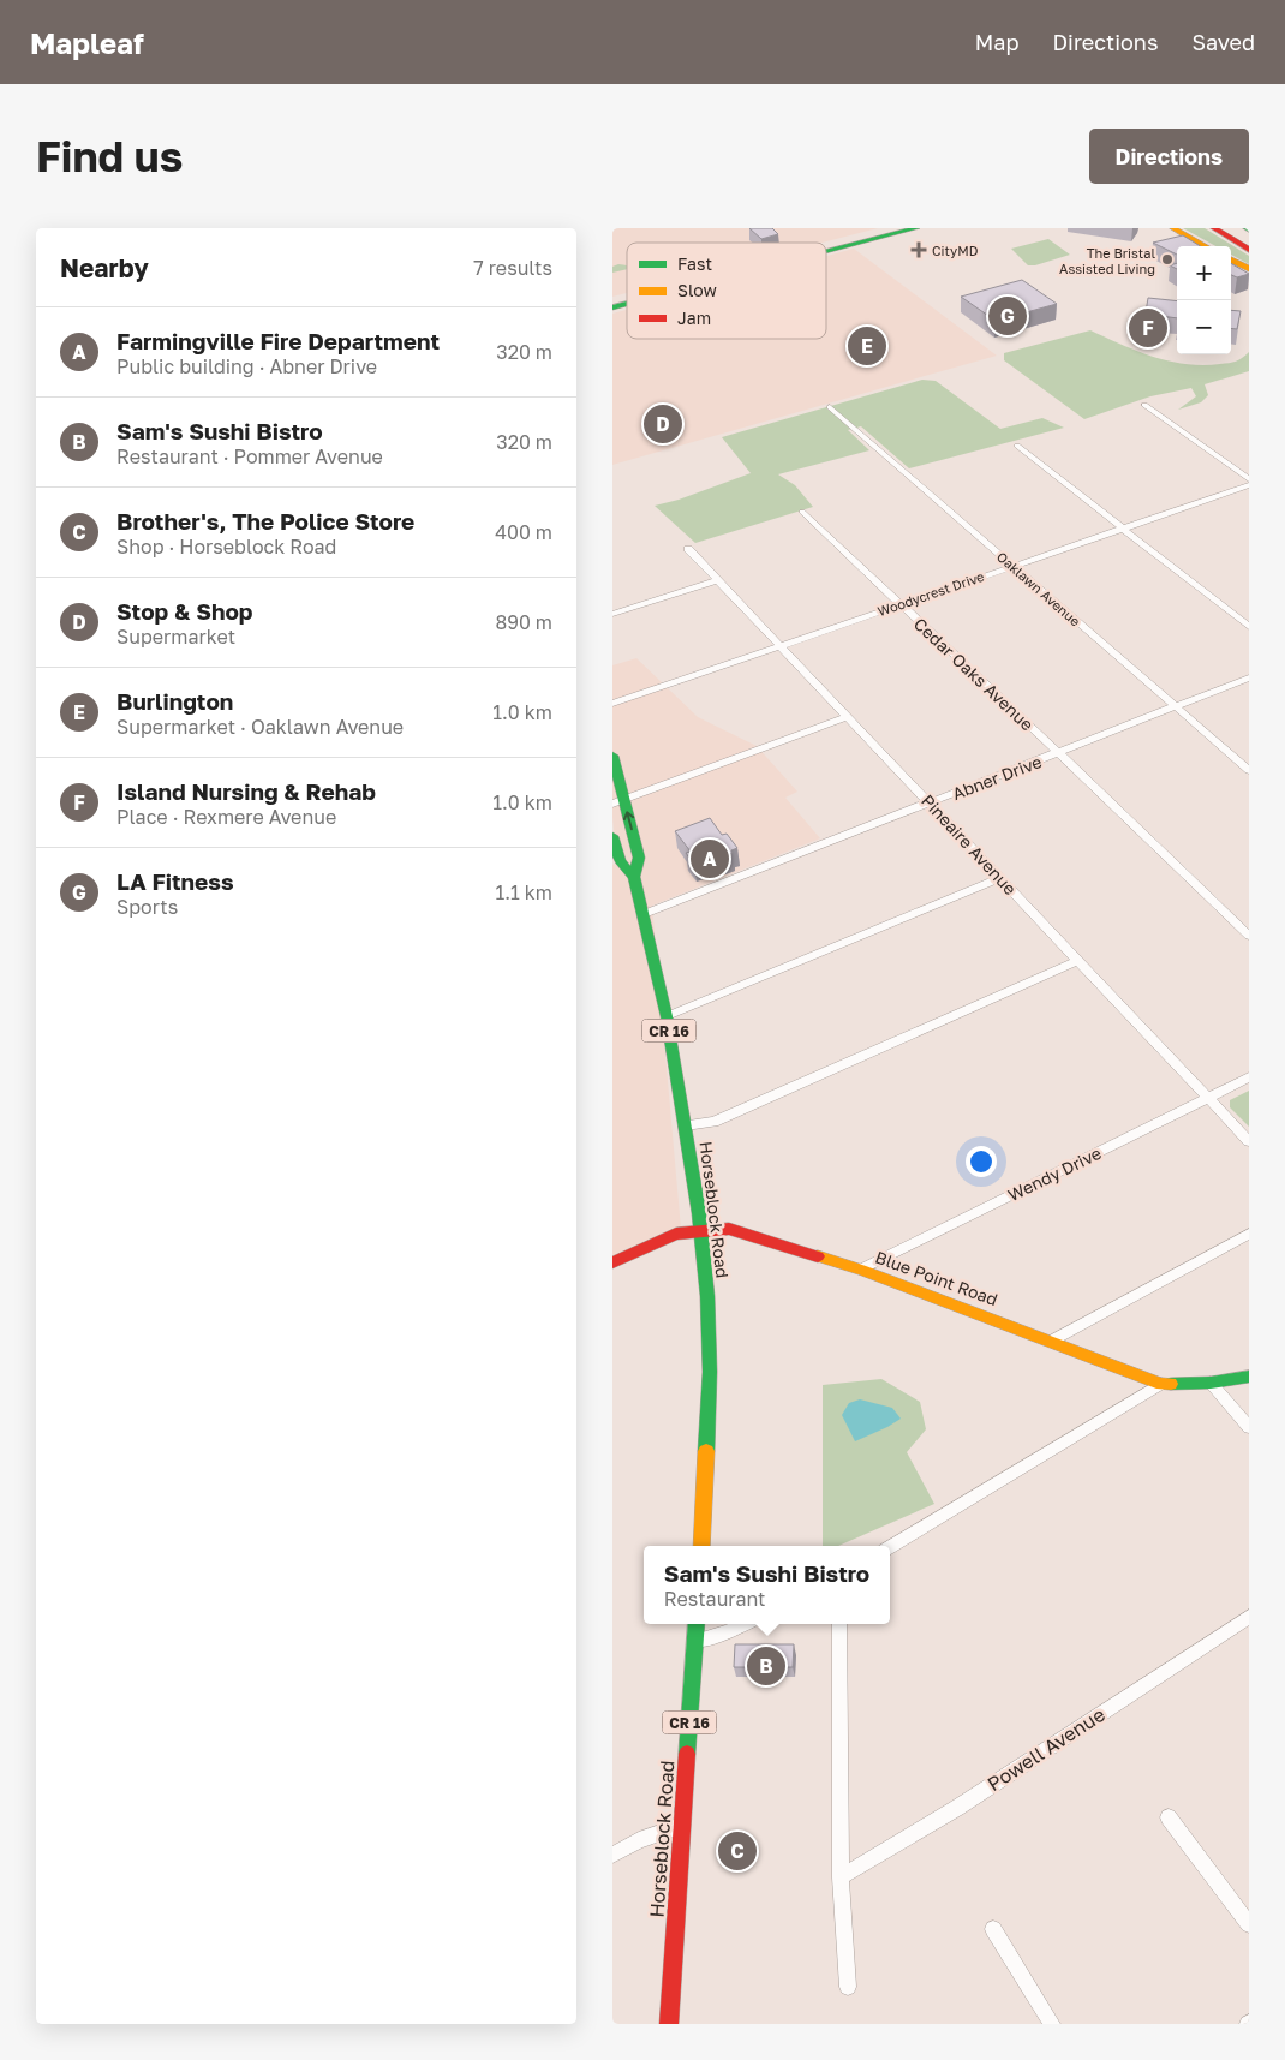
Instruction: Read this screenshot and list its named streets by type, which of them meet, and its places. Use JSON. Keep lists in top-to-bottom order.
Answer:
{
  "streets": {
    "main road": ["CR 16", "Horseblock Road", "Blue Point Road"],
    "street": [
      "Oaklawn Avenue",
      "Woodycrest Drive",
      "Cedar Oaks Avenue",
      "Abner Drive",
      "Pineaire Avenue",
      "Wendy Drive",
      "Powell Avenue"
    ]
  },
  "crossings": [
    ["Oaklawn Avenue", "Woodycrest Drive"],
    ["Oaklawn Avenue", "Abner Drive"],
    ["Woodycrest Drive", "Cedar Oaks Avenue"],
    ["Woodycrest Drive", "Pineaire Avenue"],
    ["Cedar Oaks Avenue", "Abner Drive"],
    ["Abner Drive", "Pineaire Avenue"],
    ["Abner Drive", "Horseblock Road"],
    ["Pineaire Avenue", "Wendy Drive"],
    ["Wendy Drive", "Blue Point Road"],
    ["Horseblock Road", "Blue Point Road"]
  ],
  "places": {
    "health": ["CityMD"],
    "other": ["The Bristal Assisted Living"]
  },
  "legend": ["Fast", "Slow", "Jam"],
  "page": {
    "header": "Mapleaf",
    "nav": ["Map", "Directions", "Saved"],
    "buttons": "Directions",
    "title": "Find us",
    "heading": ["Nearby", "7 results"],
    "map_buttons": ["+", "−"],
    "pins": [
      "G",
      "F",
      "E",
      "D",
      "A",
      "B",
      "C"
    ],
    "list": [
      {
        "mark": "A",
        "name": "Farmingville Fire Department",
        "note": "Public building · Abner Drive",
        "value": "320 m"
      },
      {
        "mark": "B",
        "name": "Sam's Sushi Bistro",
        "note": "Restaurant · Pommer Avenue",
        "value": "320 m"
      },
      {
        "mark": "C",
        "name": "Brother's, The Police Store",
        "note": "Shop · Horseblock Road",
        "value": "400 m"
      },
      {
        "mark": "D",
        "name": "Stop & Shop",
        "note": "Supermarket",
        "value": "890 m"
      },
      {
        "mark": "E",
        "name": "Burlington",
        "note": "Supermarket · Oaklawn Avenue",
        "value": "1.0 km"
      },
      {
        "mark": "F",
        "name": "Island Nursing & Rehab",
        "note": "Place · Rexmere Avenue",
        "value": "1.0 km"
      },
      {
        "mark": "G",
        "name": "LA Fitness",
        "note": "Sports",
        "value": "1.1 km"
      }
    ],
    "popup": ["Sam's Sushi Bistro", "Restaurant"]
  }
}
